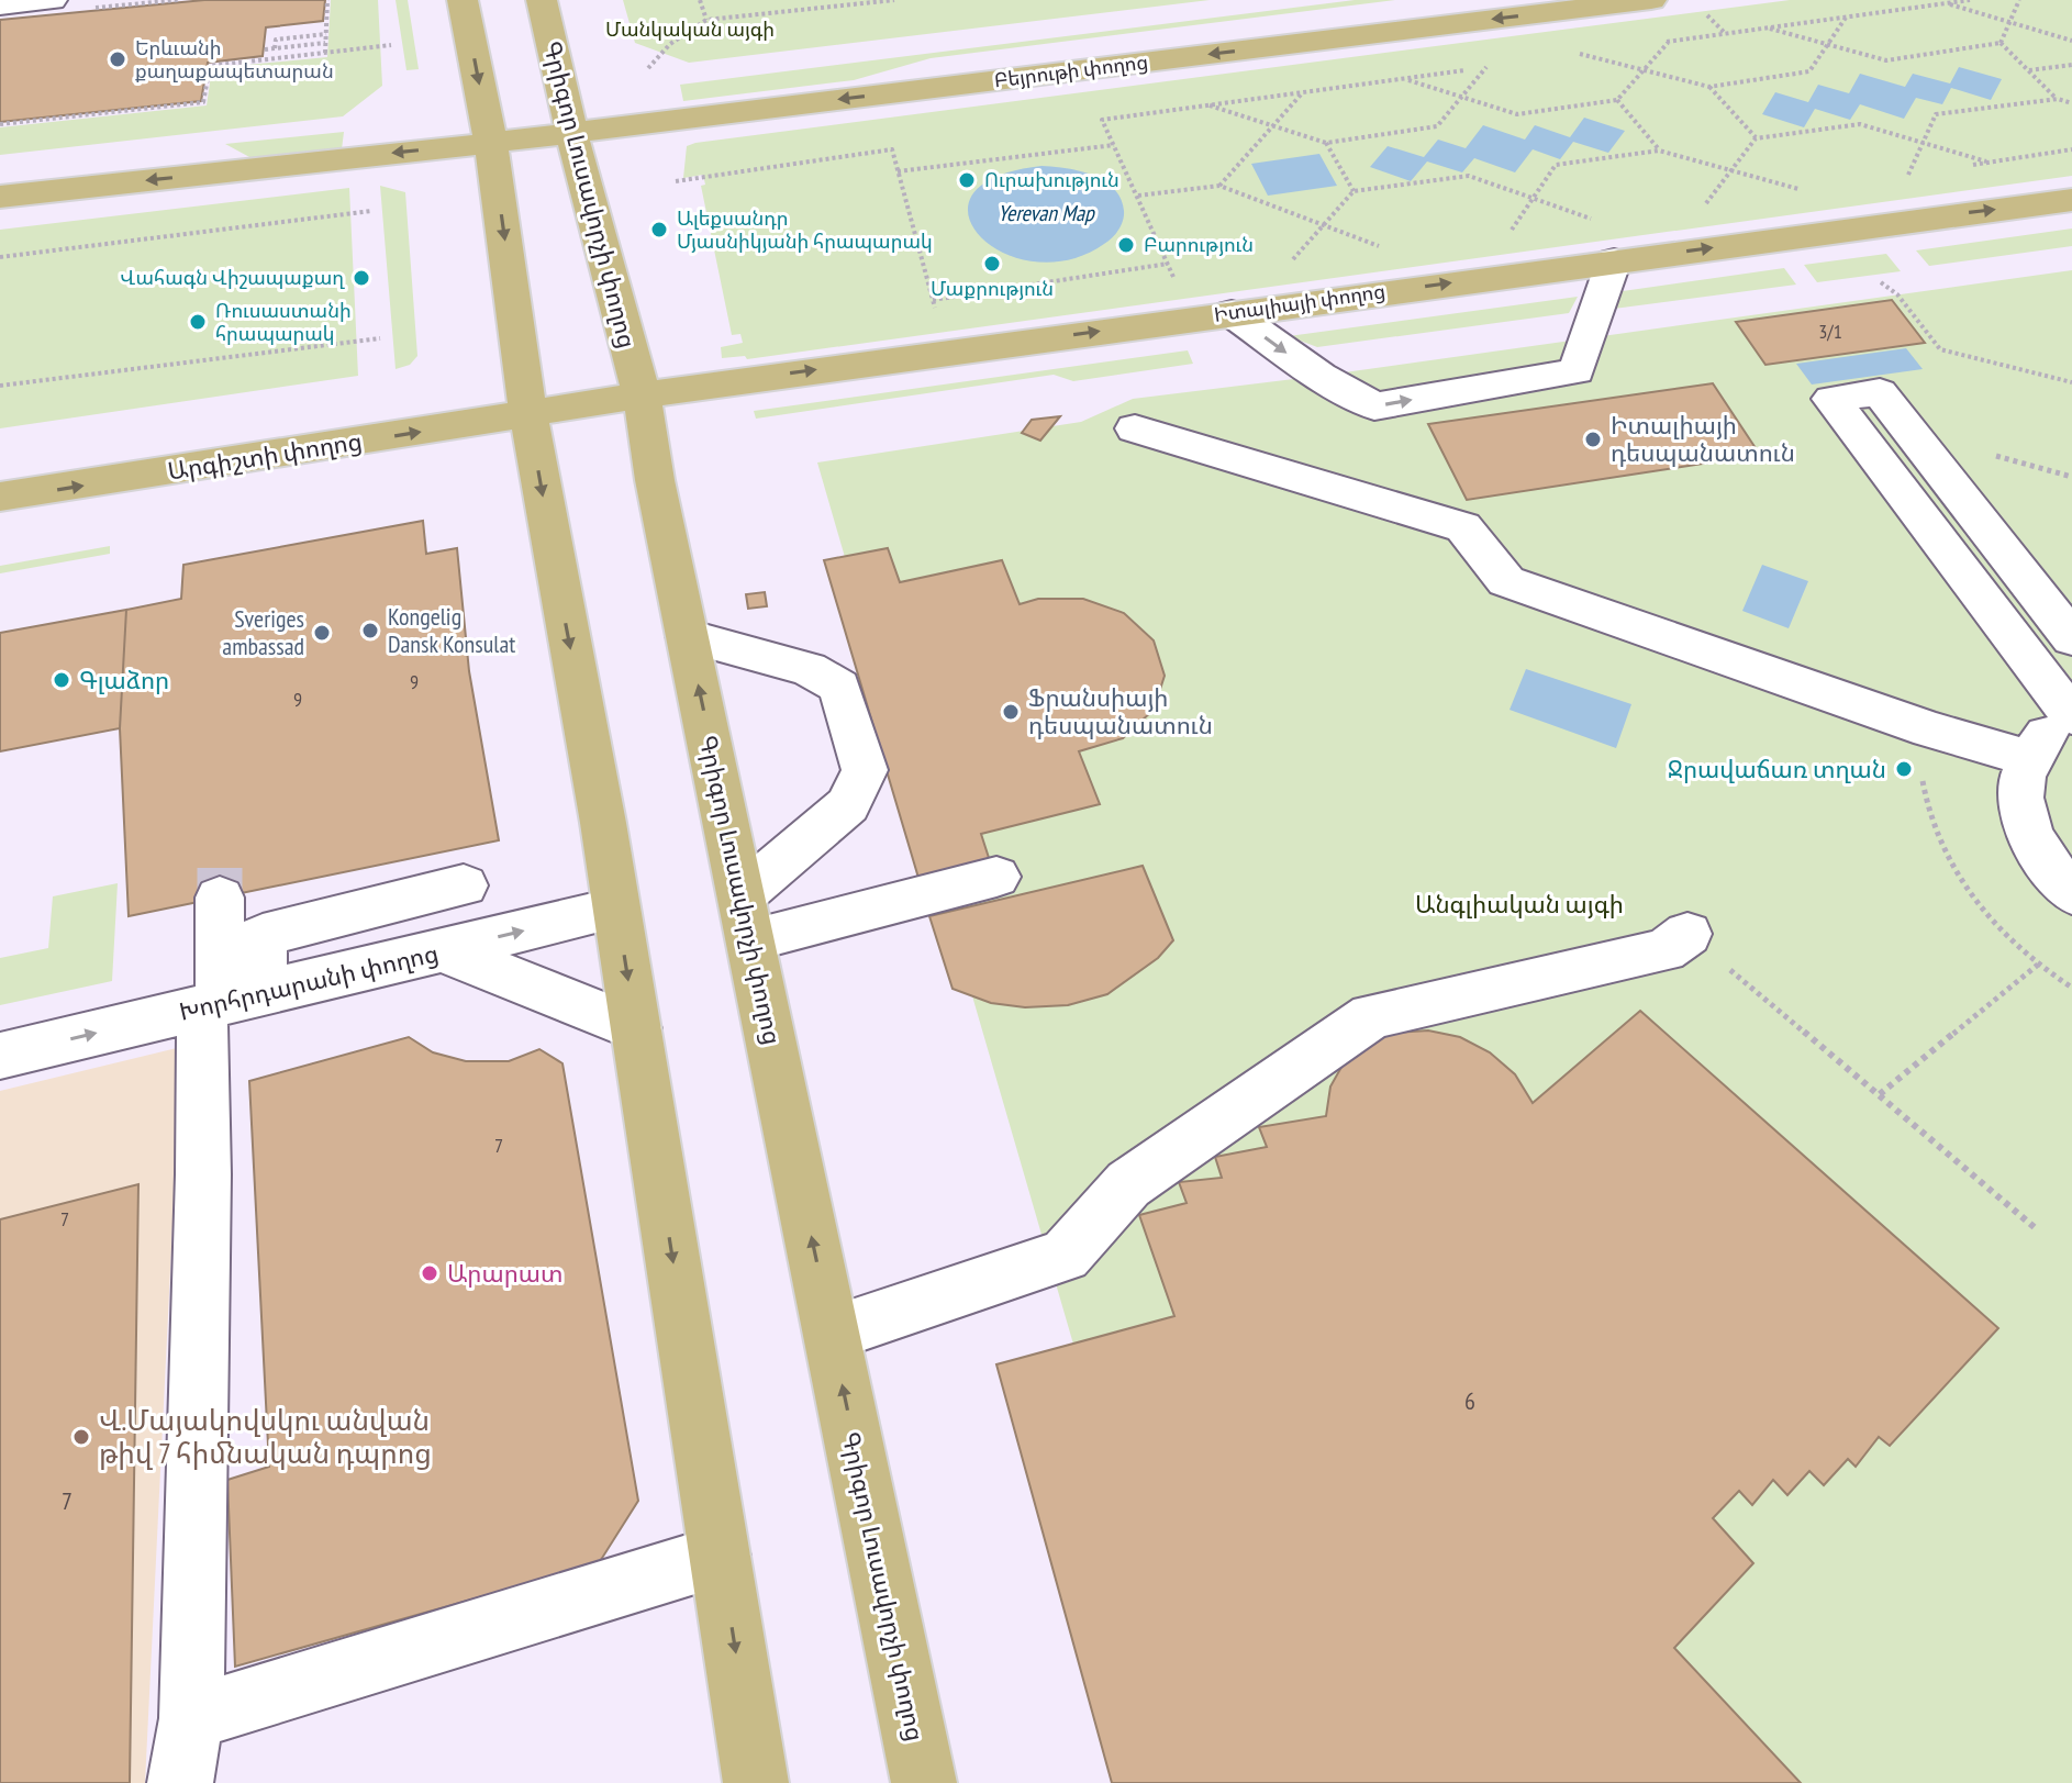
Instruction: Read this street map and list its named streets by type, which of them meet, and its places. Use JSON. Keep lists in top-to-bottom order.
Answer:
{
  "streets": {
    "main road": [
      "Բեյրութի փողոց",
      "Գրիգոր Լուսավորչի փողոց",
      "Իտալիայի փողոց",
      "Արգիշտի փողոց"
    ],
    "street": ["Խորհրդարանի փողոց"]
  },
  "crossings": [
    ["Բեյրութի փողոց", "Գրիգոր Լուսավորչի փողոց"],
    ["Գրիգոր Լուսավորչի փողոց", "Իտալիայի փողոց"],
    ["Իտալիայի փողոց", "Արգիշտի փողոց"]
  ],
  "one_way": ["Բեյրութի փողոց", "Իտալիայի փողոց", "Խորհրդարանի փողոց"],
  "water": ["Yerevan Map"],
  "parks": ["Մանկական այգի", "Անգլիական այգի"],
  "places": [
    "Երևւանի քաղաքապետարան",
    "Ուրախություն",
    "Ալեքսանդր Մյասնիկյանի հրապարակ",
    "Բարություն",
    "Մաքրություն",
    "Վահագն Վիշապաքաղ",
    "Ռուսաստանի հրապարակ",
    "Իտալիայի դեսպանատուն",
    "Kongelig Dansk Konsulat",
    "Sveriges ambassad",
    "Գլաձոր",
    "Ֆրանսիայի դեսպանատուն",
    "Ջրավաճառ տղան",
    "Արարատ",
    "Վ.Մայակովսկու անվան թիվ 7 հիմնական դպրոց"
  ],
  "house_numbers": [
    "3/1",
    "9",
    "9",
    "7",
    "7",
    "6",
    "7"
  ]
}
